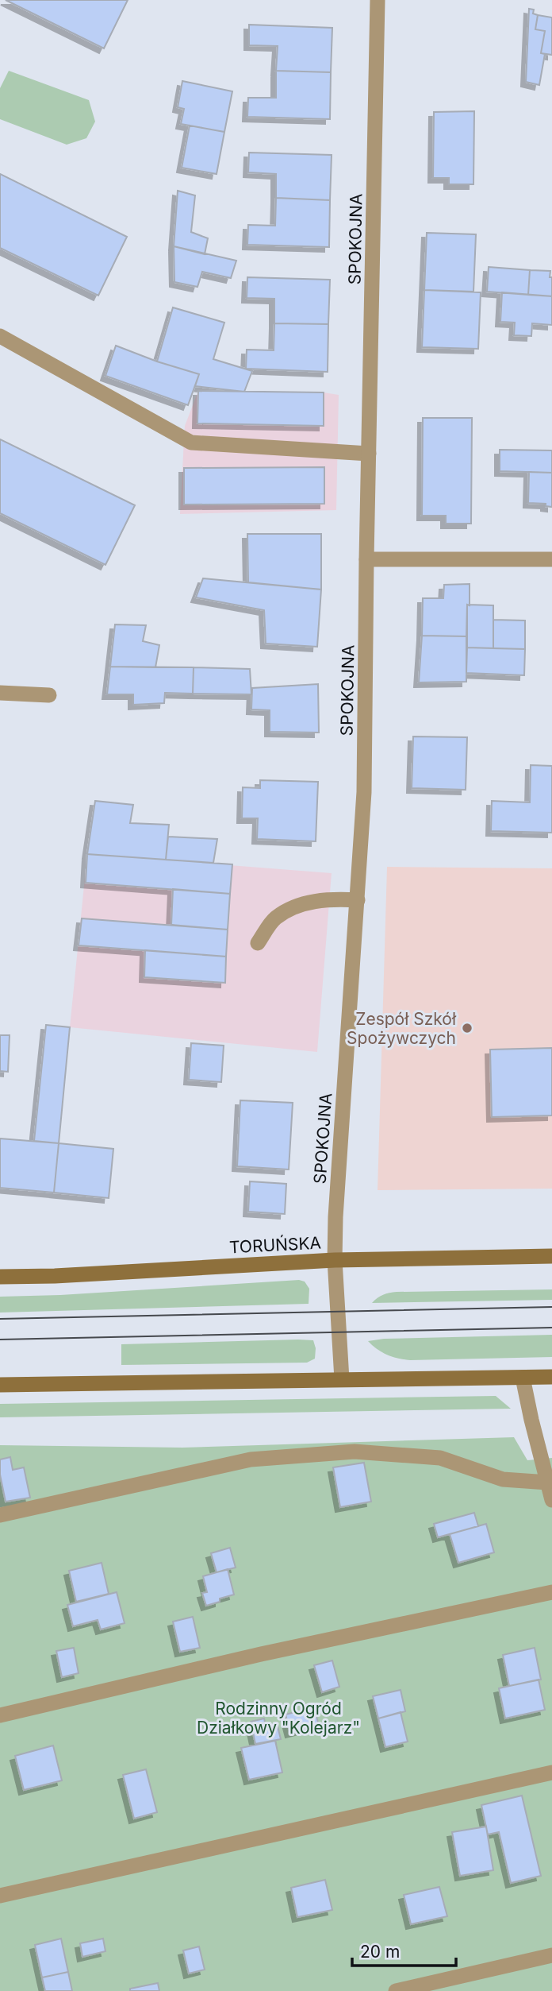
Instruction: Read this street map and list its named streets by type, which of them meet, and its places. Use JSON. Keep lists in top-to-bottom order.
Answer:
{
  "streets": {
    "main road": ["TORUŃSKA"],
    "street": ["SPOKOJNA"]
  },
  "crossings": [
    ["SPOKOJNA", "TORUŃSKA"]
  ],
  "parks": ["Rodzinny Ogród Działkowy \"Kolejarz\""],
  "places": ["Zespół Szkół Spożywczych"],
  "scale_bar": "20 m"
}
